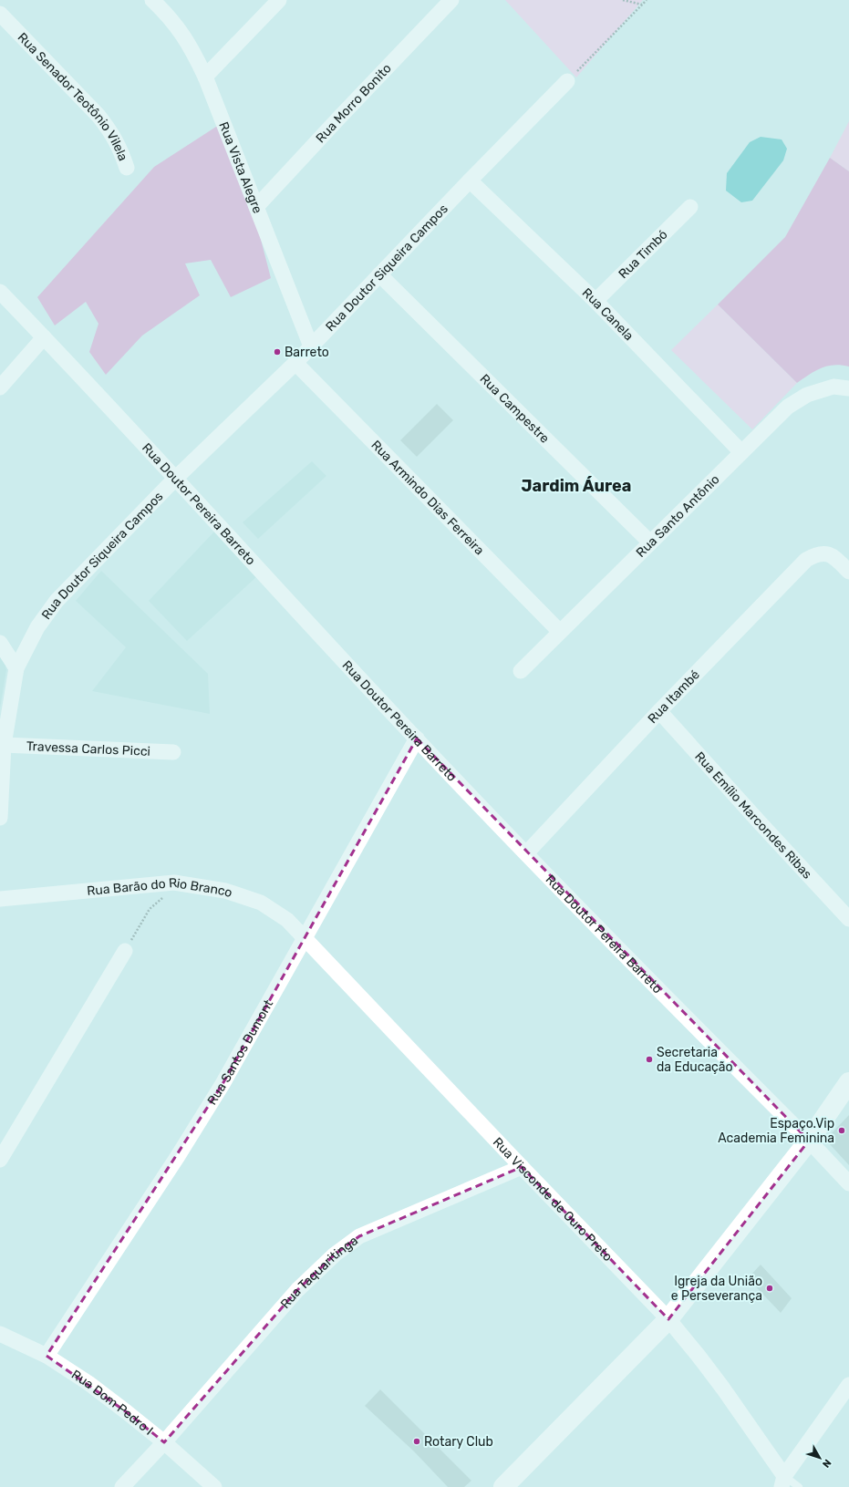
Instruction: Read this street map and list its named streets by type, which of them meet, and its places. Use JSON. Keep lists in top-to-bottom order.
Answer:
{
  "streets": {
    "street": [
      "Rua Senador Teotônio Vilela",
      "Rua Morro Bonito",
      "Rua Vista Alegre",
      "Rua Timbó",
      "Rua Doutor Siqueira Campos",
      "Rua Canela",
      "Rua Campestre",
      "Rua Armindo Dias Ferreira",
      "Rua Doutor Pereira Barreto",
      "Rua Santo Antônio",
      "Rua Itambé",
      "Travessa Carlos Picci",
      "Rua Emílio Marcondes Ribas",
      "Rua Barão do Rio Branco",
      "Rua Santos Dumont",
      "Rua Visconde de Ouro Preto",
      "Rua Taquaritinga",
      "Rua Dom Pedro I"
    ]
  },
  "crossings": [
    ["Rua Morro Bonito", "Rua Vista Alegre"],
    ["Rua Vista Alegre", "Rua Doutor Siqueira Campos"],
    ["Rua Timbó", "Rua Canela"],
    ["Rua Doutor Siqueira Campos", "Rua Canela"],
    ["Rua Doutor Siqueira Campos", "Rua Campestre"],
    ["Rua Doutor Siqueira Campos", "Rua Armindo Dias Ferreira"],
    ["Rua Doutor Siqueira Campos", "Rua Doutor Pereira Barreto"],
    ["Rua Doutor Siqueira Campos", "Travessa Carlos Picci"],
    ["Rua Canela", "Rua Santo Antônio"],
    ["Rua Campestre", "Rua Santo Antônio"],
    ["Rua Armindo Dias Ferreira", "Rua Santo Antônio"],
    ["Rua Doutor Pereira Barreto", "Rua Itambé"],
    ["Rua Doutor Pereira Barreto", "Rua Santos Dumont"],
    ["Rua Itambé", "Rua Emílio Marcondes Ribas"],
    ["Rua Barão do Rio Branco", "Rua Santos Dumont"],
    ["Rua Barão do Rio Branco", "Rua Visconde de Ouro Preto"],
    ["Rua Santos Dumont", "Rua Visconde de Ouro Preto"],
    ["Rua Santos Dumont", "Rua Dom Pedro I"],
    ["Rua Visconde de Ouro Preto", "Rua Taquaritinga"],
    ["Rua Taquaritinga", "Rua Dom Pedro I"]
  ],
  "districts": ["Jardim Áurea"],
  "places": [
    "Barreto",
    "Secretaria da Educação",
    "Espaço.Vip Academia Feminina",
    "Igreja da União e Perseverança",
    "Rotary Club"
  ],
  "north": "bottom right"
}
